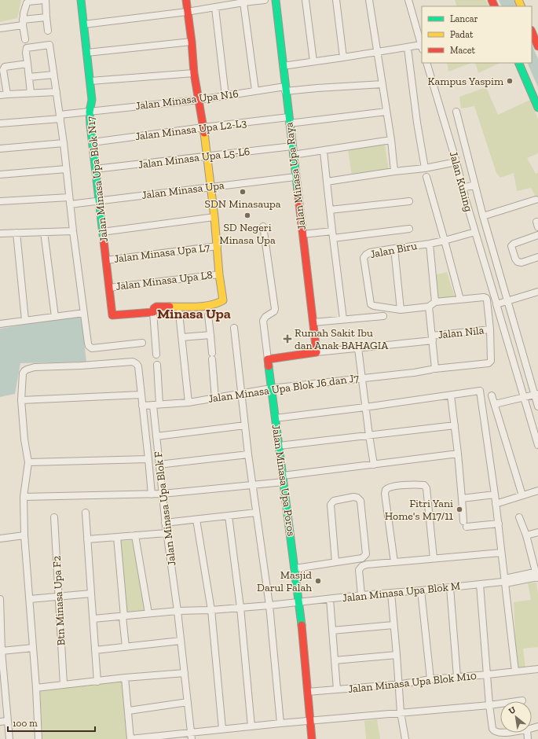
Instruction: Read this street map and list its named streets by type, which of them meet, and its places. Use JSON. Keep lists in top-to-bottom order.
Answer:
{
  "streets": {
    "street": [
      "Jalan Minasa Upa N16",
      "Jalan Minasa Upa L2-L3",
      "Jalan Minasa Upa L5-L6",
      "Jalan Minasa Upa Raya",
      "Jalan Minasa Upa Blok N17",
      "Jalan Kuning",
      "Jalan Minasa Upa",
      "Jalan Biru",
      "Jalan Minasa Upa L7",
      "Jalan Minasa Upa L8",
      "Jalan Nila",
      "Jalan Minasa Upa Blok J6 dan J7",
      "Jalan Minasa Upa Poros",
      "Jalan Minasa Upa Blok F",
      "Jalan Minasa Upa Blok M",
      "Btn Minasa Upa F2",
      "Jalan Minasa Upa Blok M10"
    ]
  },
  "crossings": [
    ["Jalan Minasa Upa N16", "Jalan Minasa Upa Raya"],
    ["Jalan Minasa Upa N16", "Jalan Minasa Upa Blok N17"],
    ["Jalan Minasa Upa L2-L3", "Jalan Minasa Upa Raya"],
    ["Jalan Minasa Upa L2-L3", "Jalan Minasa Upa Blok N17"],
    ["Jalan Minasa Upa L5-L6", "Jalan Minasa Upa Raya"],
    ["Jalan Minasa Upa L5-L6", "Jalan Minasa Upa Blok N17"],
    ["Jalan Minasa Upa Raya", "Jalan Minasa Upa"],
    ["Jalan Minasa Upa Raya", "Jalan Nila"],
    ["Jalan Minasa Upa Blok N17", "Jalan Minasa Upa"],
    ["Jalan Minasa Upa Blok N17", "Jalan Minasa Upa L7"],
    ["Jalan Minasa Upa Blok N17", "Jalan Minasa Upa L8"],
    ["Jalan Kuning", "Jalan Biru"],
    ["Jalan Nila", "Jalan Minasa Upa Blok J6 dan J7"],
    ["Jalan Minasa Upa Blok J6 dan J7", "Jalan Minasa Upa Poros"],
    ["Jalan Minasa Upa Blok J6 dan J7", "Jalan Minasa Upa Blok F"],
    ["Jalan Minasa Upa Poros", "Jalan Minasa Upa Blok M"],
    ["Jalan Minasa Upa Poros", "Jalan Minasa Upa Blok M10"]
  ],
  "districts": ["Minasa Upa"],
  "places": {
    "other": [
      "Kampus Yaspim",
      "SDN Minasaupa",
      "SD Negeri Minasa Upa",
      "Fitri Yani Home's M17/11",
      "Masjid Darul Falah"
    ],
    "health": ["Rumah Sakit Ibu dan Anak BAHAGIA"]
  },
  "legend": ["Lancar", "Padat", "Macet"],
  "scale_bar": "100 m",
  "north": "top left"
}
